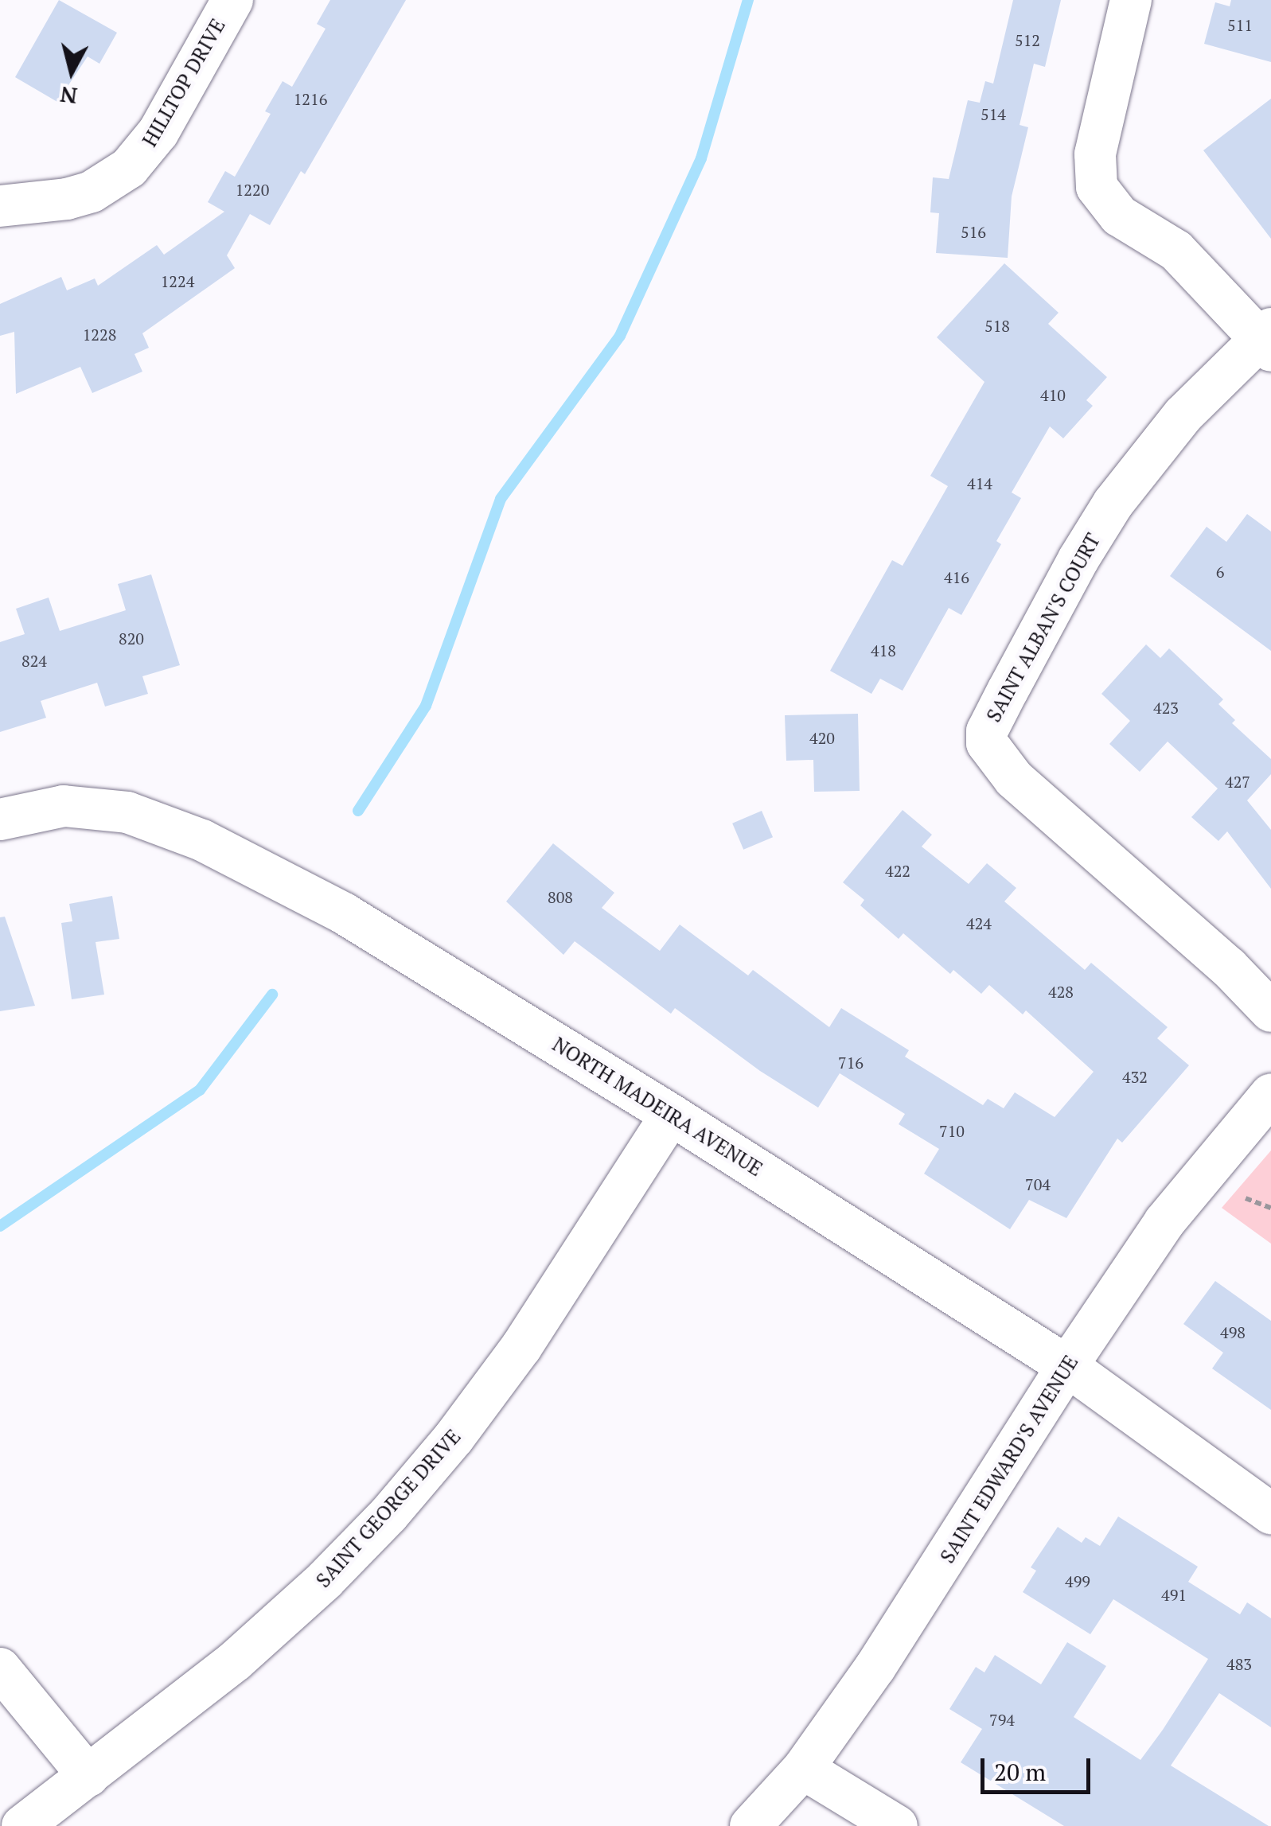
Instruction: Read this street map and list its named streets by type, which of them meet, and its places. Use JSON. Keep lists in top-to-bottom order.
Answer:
{
  "streets": {
    "street": [
      "HILLTOP DRIVE",
      "SAINT ALBAN'S COURT",
      "NORTH MADEIRA AVENUE",
      "SAINT EDWARD'S AVENUE",
      "SAINT GEORGE DRIVE"
    ]
  },
  "crossings": [
    ["NORTH MADEIRA AVENUE", "SAINT EDWARD'S AVENUE"],
    ["NORTH MADEIRA AVENUE", "SAINT GEORGE DRIVE"]
  ],
  "house_numbers": [
    "511",
    "512",
    "1216",
    "514",
    "1220",
    "516",
    "1224",
    "518",
    "1228",
    "410",
    "414",
    "6",
    "416",
    "820",
    "418",
    "824",
    "423",
    "420",
    "427",
    "422",
    "808",
    "424",
    "428",
    "716",
    "432",
    "710",
    "704",
    "498",
    "499",
    "491",
    "483",
    "794"
  ],
  "scale_bar": "20 m",
  "north": "bottom"
}
